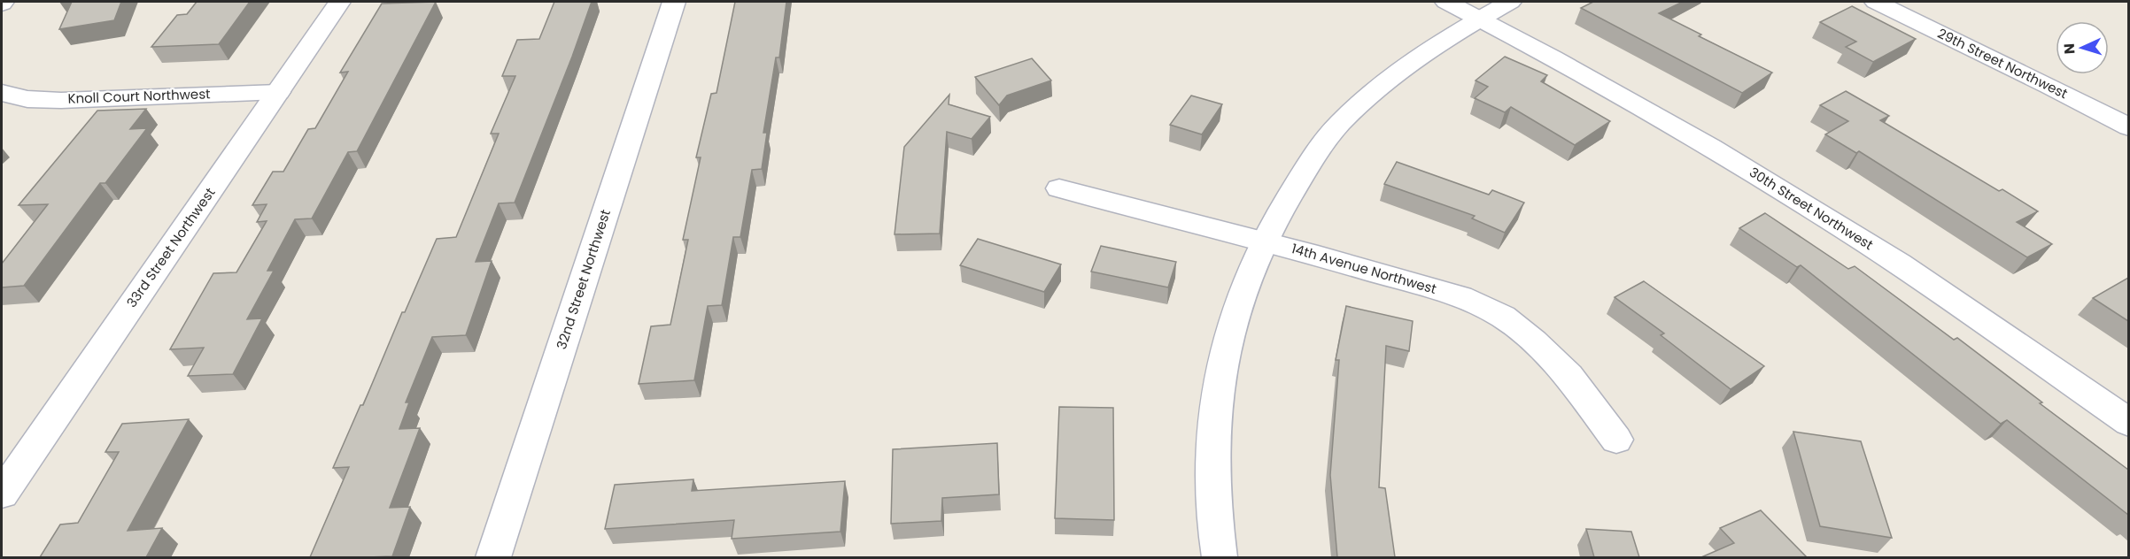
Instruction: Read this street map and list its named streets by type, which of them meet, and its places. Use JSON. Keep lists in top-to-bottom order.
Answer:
{
  "streets": {
    "street": [
      "29th Street Northwest",
      "Knoll Court Northwest",
      "30th Street Northwest",
      "33rd Street Northwest",
      "14th Avenue Northwest",
      "32nd Street Northwest"
    ]
  },
  "crossings": [
    ["Knoll Court Northwest", "33rd Street Northwest"]
  ],
  "north": "left"
}
